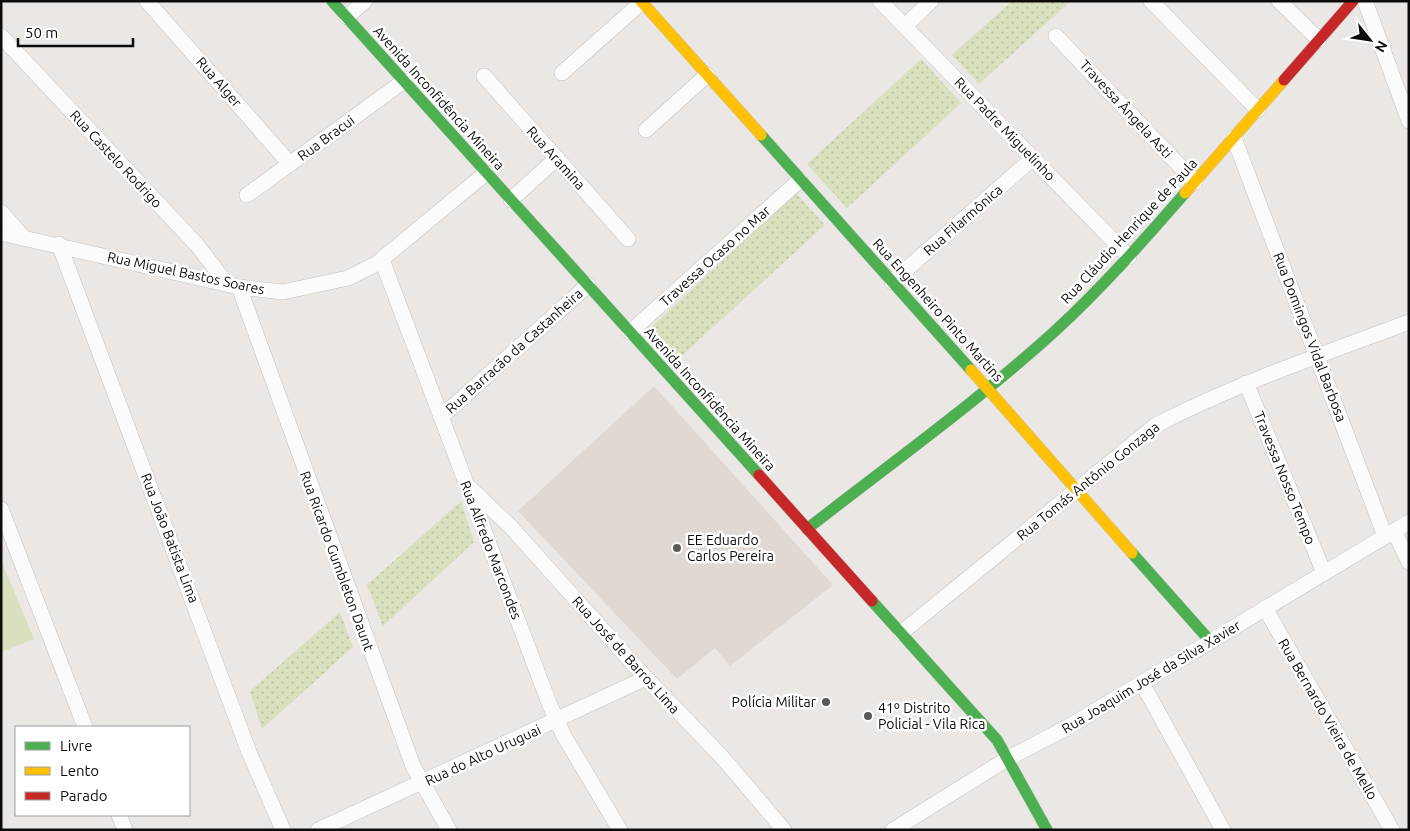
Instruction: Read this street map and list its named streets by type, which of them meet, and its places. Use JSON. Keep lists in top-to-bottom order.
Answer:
{
  "streets": {
    "street": [
      "Rua Alger",
      "Avenida Inconfidência Mineira",
      "Travessa Ângela Asti",
      "Rua Padre Miguelinho",
      "Rua Bracui",
      "Rua Aramina",
      "Rua Castelo Rodrigo",
      "Rua Filarmônica",
      "Rua Cláudio Henrique de Paula",
      "Travessa Ocaso no Mar",
      "Rua Miguel Bastos Soares",
      "Rua Engenheiro Pinto Martins",
      "Rua Domingos Vidal Barbosa",
      "Rua Barracão da Castanheira",
      "Travessa Nosso Tempo",
      "Rua Tomás Antônio Gonzaga",
      "Rua João Batista Lima",
      "Rua Alfredo Marcondes",
      "Rua Ricardo Gumbleton Daunt",
      "Rua José de Barros Lima",
      "Rua Joaquim José da Silva Xavier",
      "Rua Bernardo Vieira de Mello",
      "Rua do Alto Uruguai"
    ]
  },
  "crossings": [
    ["Rua Alger", "Rua Bracui"],
    ["Avenida Inconfidência Mineira", "Rua Bracui"],
    ["Avenida Inconfidência Mineira", "Rua Cláudio Henrique de Paula"],
    ["Avenida Inconfidência Mineira", "Travessa Ocaso no Mar"],
    ["Avenida Inconfidência Mineira", "Rua Miguel Bastos Soares"],
    ["Avenida Inconfidência Mineira", "Rua Barracão da Castanheira"],
    ["Avenida Inconfidência Mineira", "Rua Tomás Antônio Gonzaga"],
    ["Avenida Inconfidência Mineira", "Rua Joaquim José da Silva Xavier"],
    ["Travessa Ângela Asti", "Rua Cláudio Henrique de Paula"],
    ["Rua Padre Miguelinho", "Rua Filarmônica"],
    ["Rua Padre Miguelinho", "Rua Cláudio Henrique de Paula"],
    ["Rua Castelo Rodrigo", "Rua Miguel Bastos Soares"],
    ["Rua Castelo Rodrigo", "Rua Ricardo Gumbleton Daunt"],
    ["Rua Filarmônica", "Rua Engenheiro Pinto Martins"],
    ["Rua Cláudio Henrique de Paula", "Rua Engenheiro Pinto Martins"],
    ["Rua Cláudio Henrique de Paula", "Rua Domingos Vidal Barbosa"],
    ["Travessa Ocaso no Mar", "Rua Engenheiro Pinto Martins"],
    ["Rua Miguel Bastos Soares", "Rua João Batista Lima"],
    ["Rua Miguel Bastos Soares", "Rua Alfredo Marcondes"],
    ["Rua Miguel Bastos Soares", "Rua Ricardo Gumbleton Daunt"],
    ["Rua Engenheiro Pinto Martins", "Rua Tomás Antônio Gonzaga"],
    ["Rua Engenheiro Pinto Martins", "Rua Joaquim José da Silva Xavier"],
    ["Rua Domingos Vidal Barbosa", "Rua Tomás Antônio Gonzaga"],
    ["Rua Domingos Vidal Barbosa", "Rua Joaquim José da Silva Xavier"],
    ["Rua Barracão da Castanheira", "Rua Alfredo Marcondes"],
    ["Travessa Nosso Tempo", "Rua Tomás Antônio Gonzaga"],
    ["Travessa Nosso Tempo", "Rua Joaquim José da Silva Xavier"],
    ["Rua Alfredo Marcondes", "Rua José de Barros Lima"],
    ["Rua Alfredo Marcondes", "Rua do Alto Uruguai"],
    ["Rua Ricardo Gumbleton Daunt", "Rua do Alto Uruguai"],
    ["Rua José de Barros Lima", "Rua do Alto Uruguai"],
    ["Rua Joaquim José da Silva Xavier", "Rua Bernardo Vieira de Mello"]
  ],
  "places": ["EE Eduardo Carlos Pereira", "Polícia Militar", "41º Distrito Policial - Vila Rica"],
  "legend": ["Livre", "Lento", "Parado"],
  "scale_bar": "50 m",
  "north": "bottom right"
}
